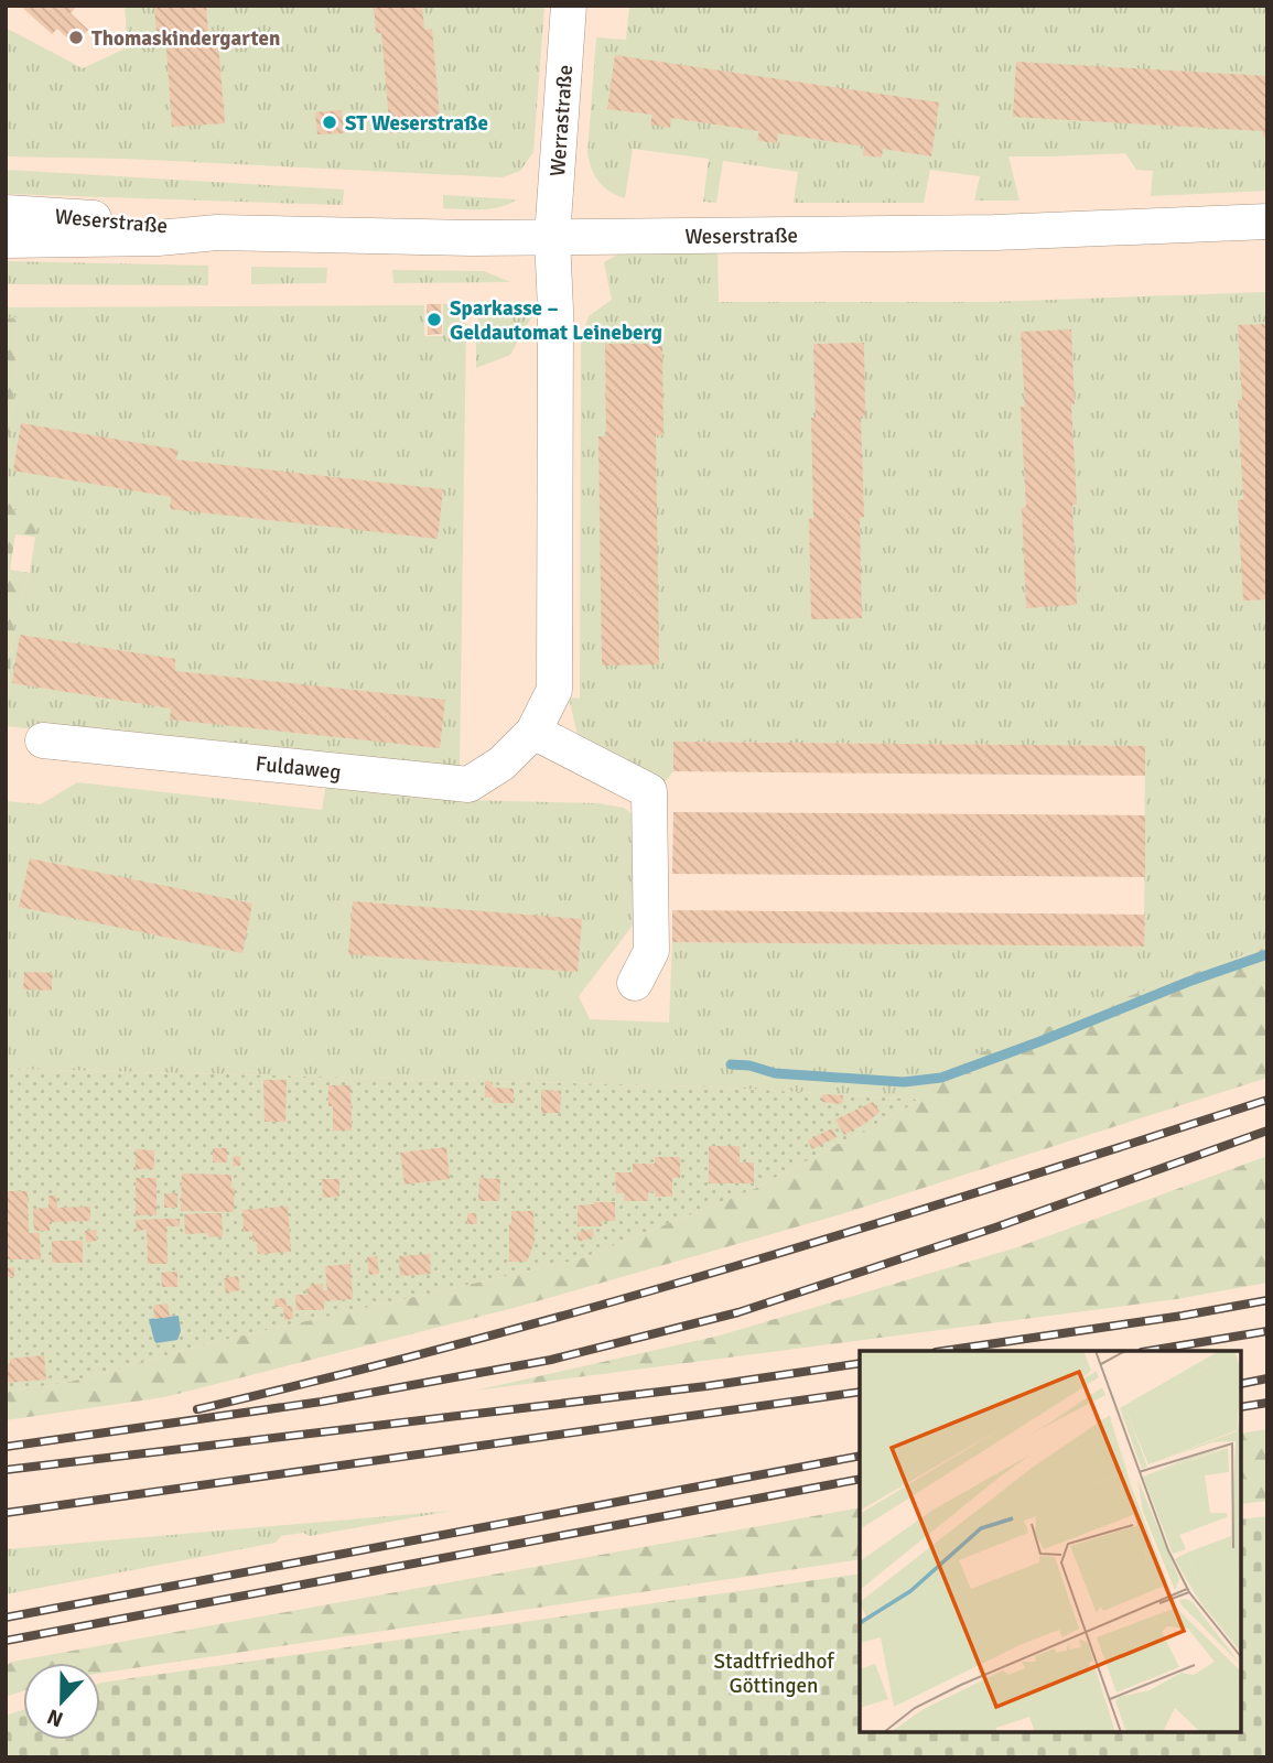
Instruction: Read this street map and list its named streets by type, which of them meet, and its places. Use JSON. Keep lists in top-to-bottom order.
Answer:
{
  "streets": {
    "street": ["Werrastraße", "Weserstraße", "Fuldaweg"]
  },
  "crossings": [
    ["Werrastraße", "Weserstraße"],
    ["Werrastraße", "Fuldaweg"],
    ["Weserstraße", "Fuldaweg"]
  ],
  "parks": ["Stadtfriedhof Göttingen"],
  "places": ["Thomaskindergarten", "ST Weserstraße", "Sparkasse – Geldautomat Leineberg"],
  "north": "bottom"
}
